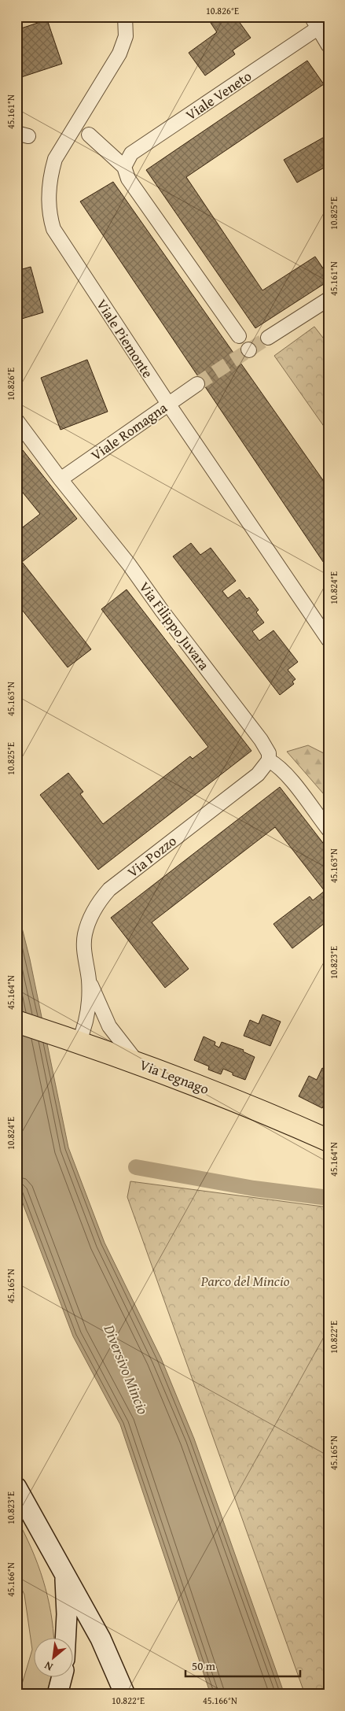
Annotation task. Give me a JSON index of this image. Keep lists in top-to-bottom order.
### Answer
{
  "streets": {
    "main road": ["Via Legnago"],
    "street": [
      "Viale Veneto",
      "Viale Piemonte",
      "Viale Romagna",
      "Via Filippo Juvara",
      "Via Pozzo"
    ]
  },
  "crossings": [
    ["Viale Piemonte", "Viale Romagna"],
    ["Viale Romagna", "Via Filippo Juvara"],
    ["Via Filippo Juvara", "Via Pozzo"],
    ["Via Pozzo", "Via Legnago"]
  ],
  "water": ["Diversivo Mincio"],
  "parks": ["Parco del Mincio"],
  "scale_bar": "50 m",
  "north": "bottom left",
  "coordinates": [
    "10.826°E",
    "45.161°N",
    "10.825°E",
    "10.824°E",
    "45.163°N",
    "10.823°E",
    "45.164°N",
    "45.165°N",
    "10.822°E",
    "45.166°N"
  ]
}
